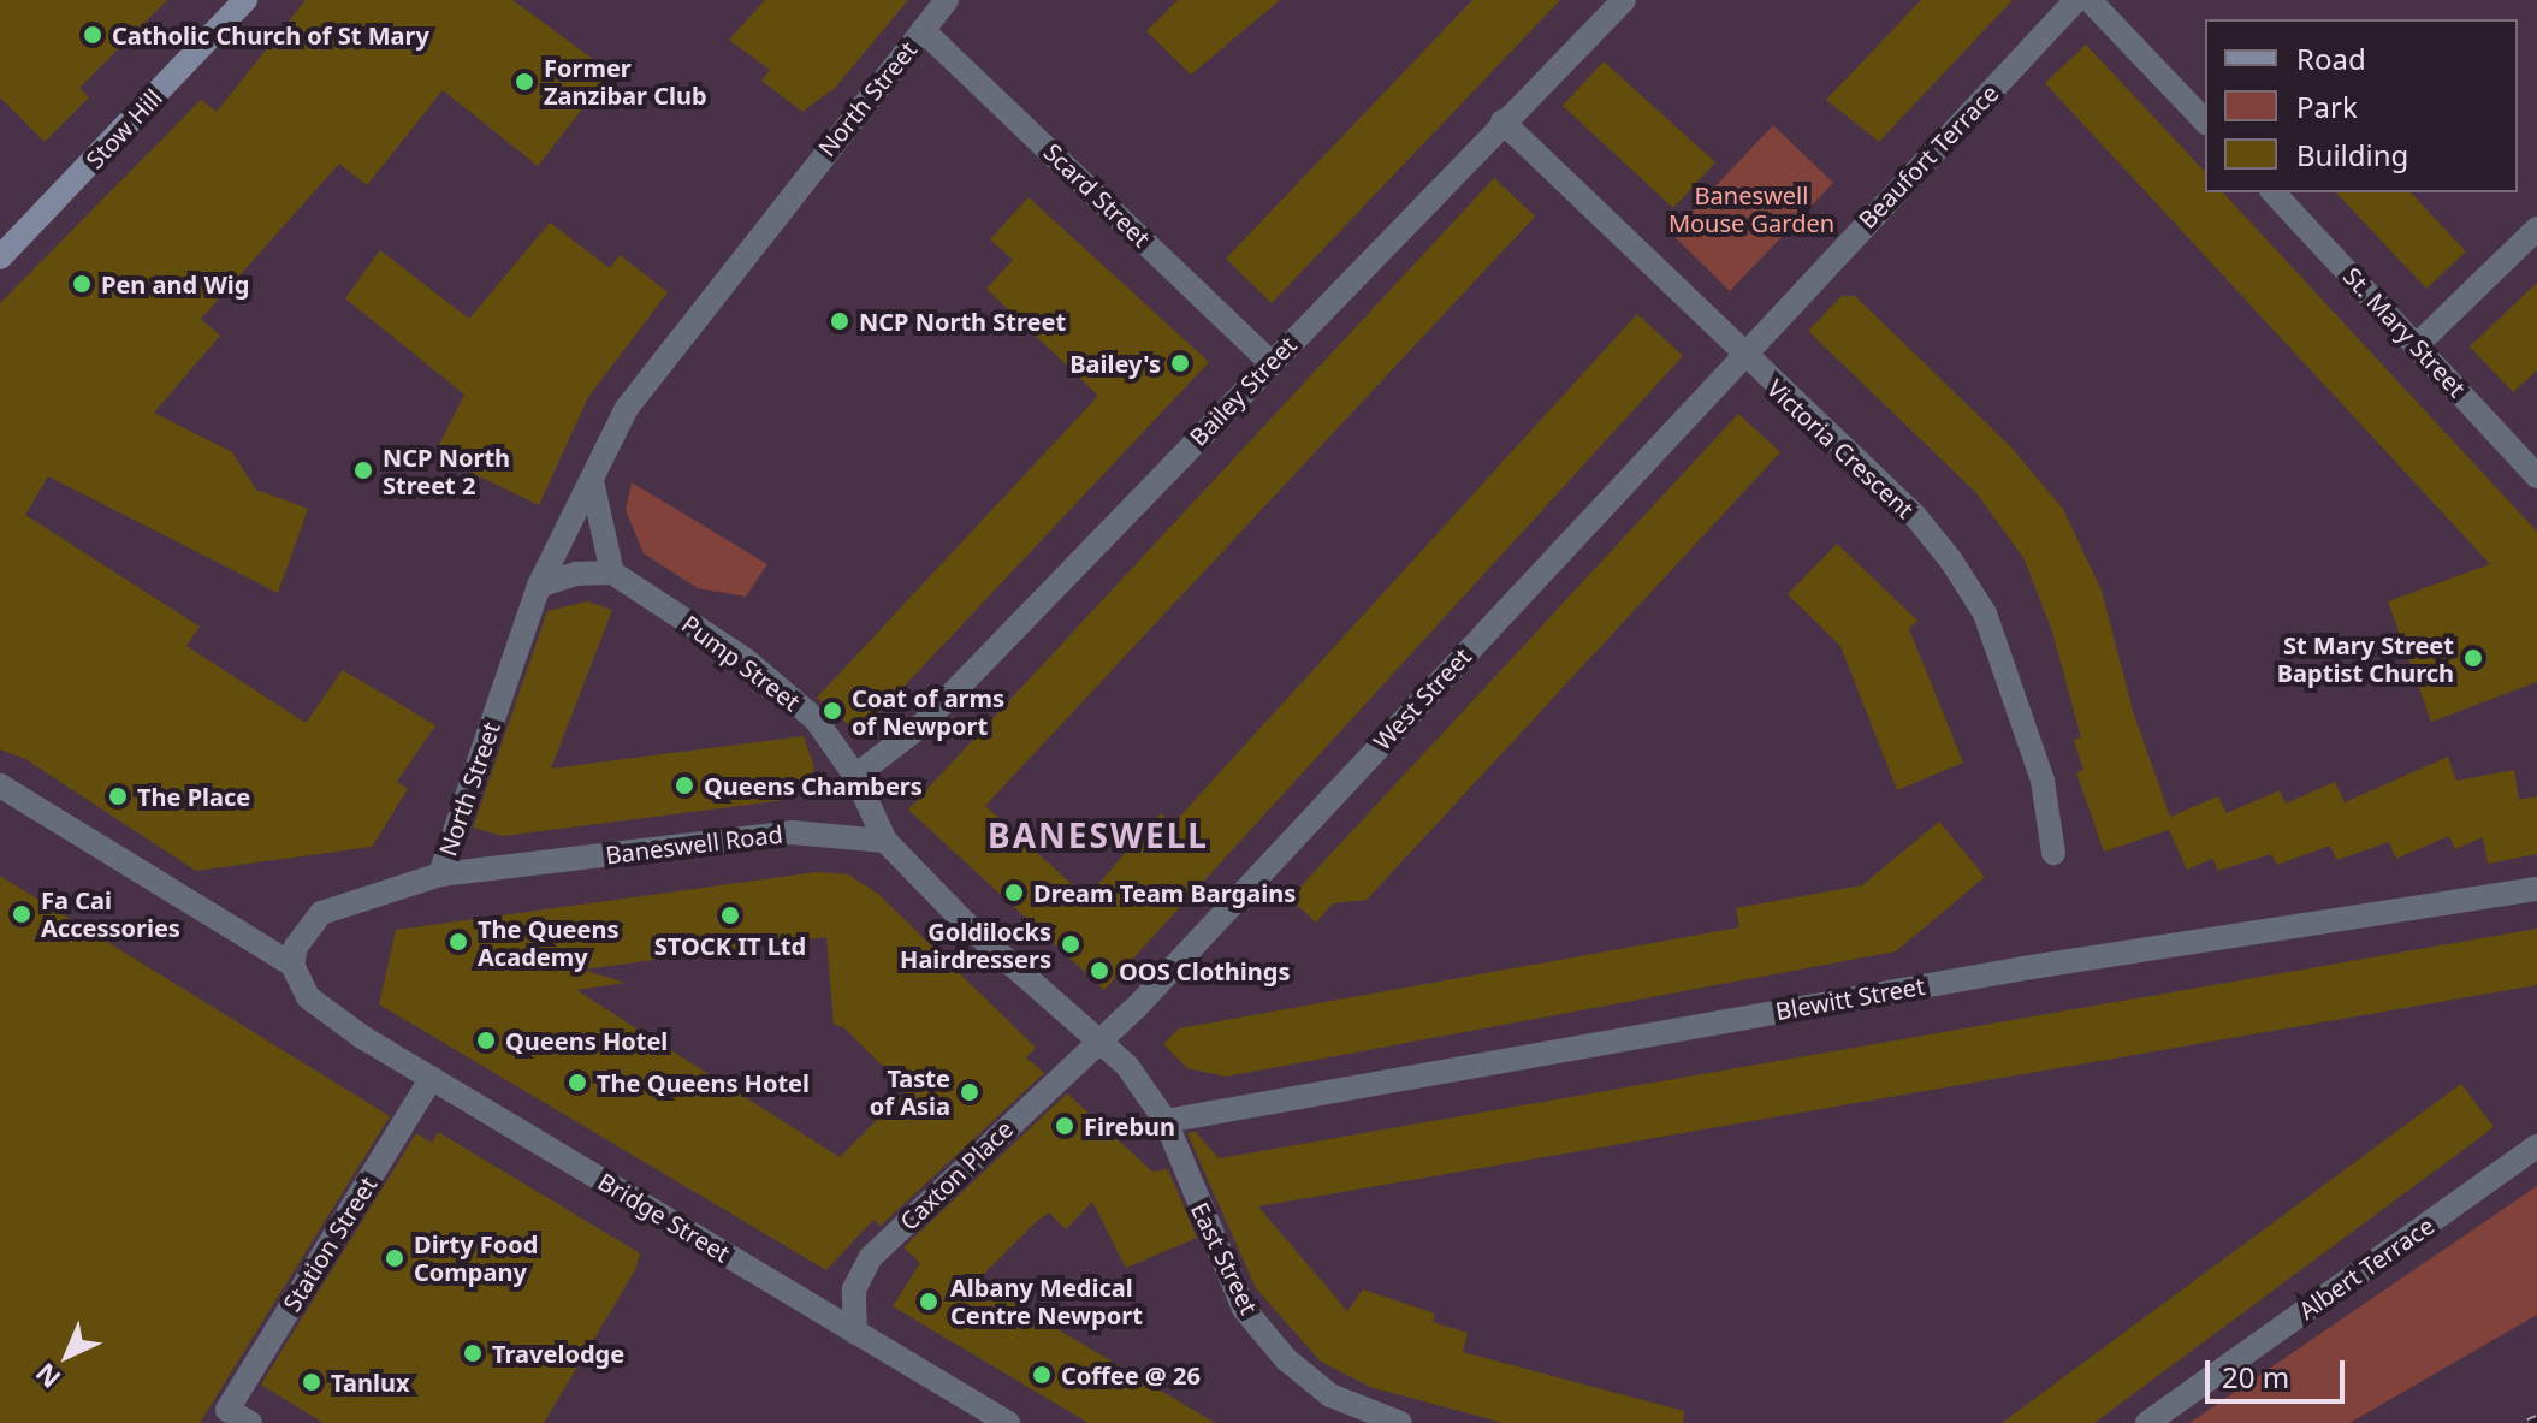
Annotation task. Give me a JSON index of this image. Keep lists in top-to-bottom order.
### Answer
{
  "streets": {
    "street": [
      "North Street",
      "Stow Hill",
      "Beaufort Terrace",
      "Scard Street",
      "St. Mary Street",
      "Bailey Street",
      "Victoria Crescent",
      "Pump Street",
      "West Street",
      "Baneswell Road",
      "Blewitt Street",
      "Caxton Place",
      "Bridge Street",
      "Station Street",
      "East Street",
      "Albert Terrace"
    ]
  },
  "crossings": [
    ["North Street", "Scard Street"],
    ["North Street", "Baneswell Road"],
    ["North Street", "Bridge Street"],
    ["Beaufort Terrace", "Victoria Crescent"],
    ["Beaufort Terrace", "West Street"],
    ["Scard Street", "Bailey Street"],
    ["Bailey Street", "Victoria Crescent"],
    ["Bailey Street", "Pump Street"],
    ["Victoria Crescent", "West Street"],
    ["Pump Street", "Baneswell Road"],
    ["West Street", "Caxton Place"],
    ["West Street", "East Street"],
    ["Blewitt Street", "East Street"],
    ["Caxton Place", "Bridge Street"],
    ["Caxton Place", "East Street"],
    ["Bridge Street", "Station Street"]
  ],
  "districts": ["BANESWELL"],
  "parks": ["Baneswell Mouse Garden"],
  "places": [
    "Catholic Church of St Mary",
    "Former Zanzibar Club",
    "Pen and Wig",
    "NCP North Street",
    "Bailey's",
    "NCP North Street 2",
    "St Mary Street Baptist Church",
    "Coat of arms of Newport",
    "Queens Chambers",
    "The Place",
    "Dream Team Bargains",
    "Fa Cai Accessories",
    "STOCK IT Ltd",
    "The Queens Academy",
    "Goldilocks Hairdressers",
    "OOS Clothings",
    "Queens Hotel",
    "The Queens Hotel",
    "Taste of Asia",
    "Firebun",
    "Dirty Food Company",
    "Albany Medical Centre Newport",
    "Travelodge",
    "Coffee @ 26",
    "Tanlux"
  ],
  "legend": ["Road", "Park", "Building"],
  "scale_bar": "20 m",
  "north": "bottom left"
}
